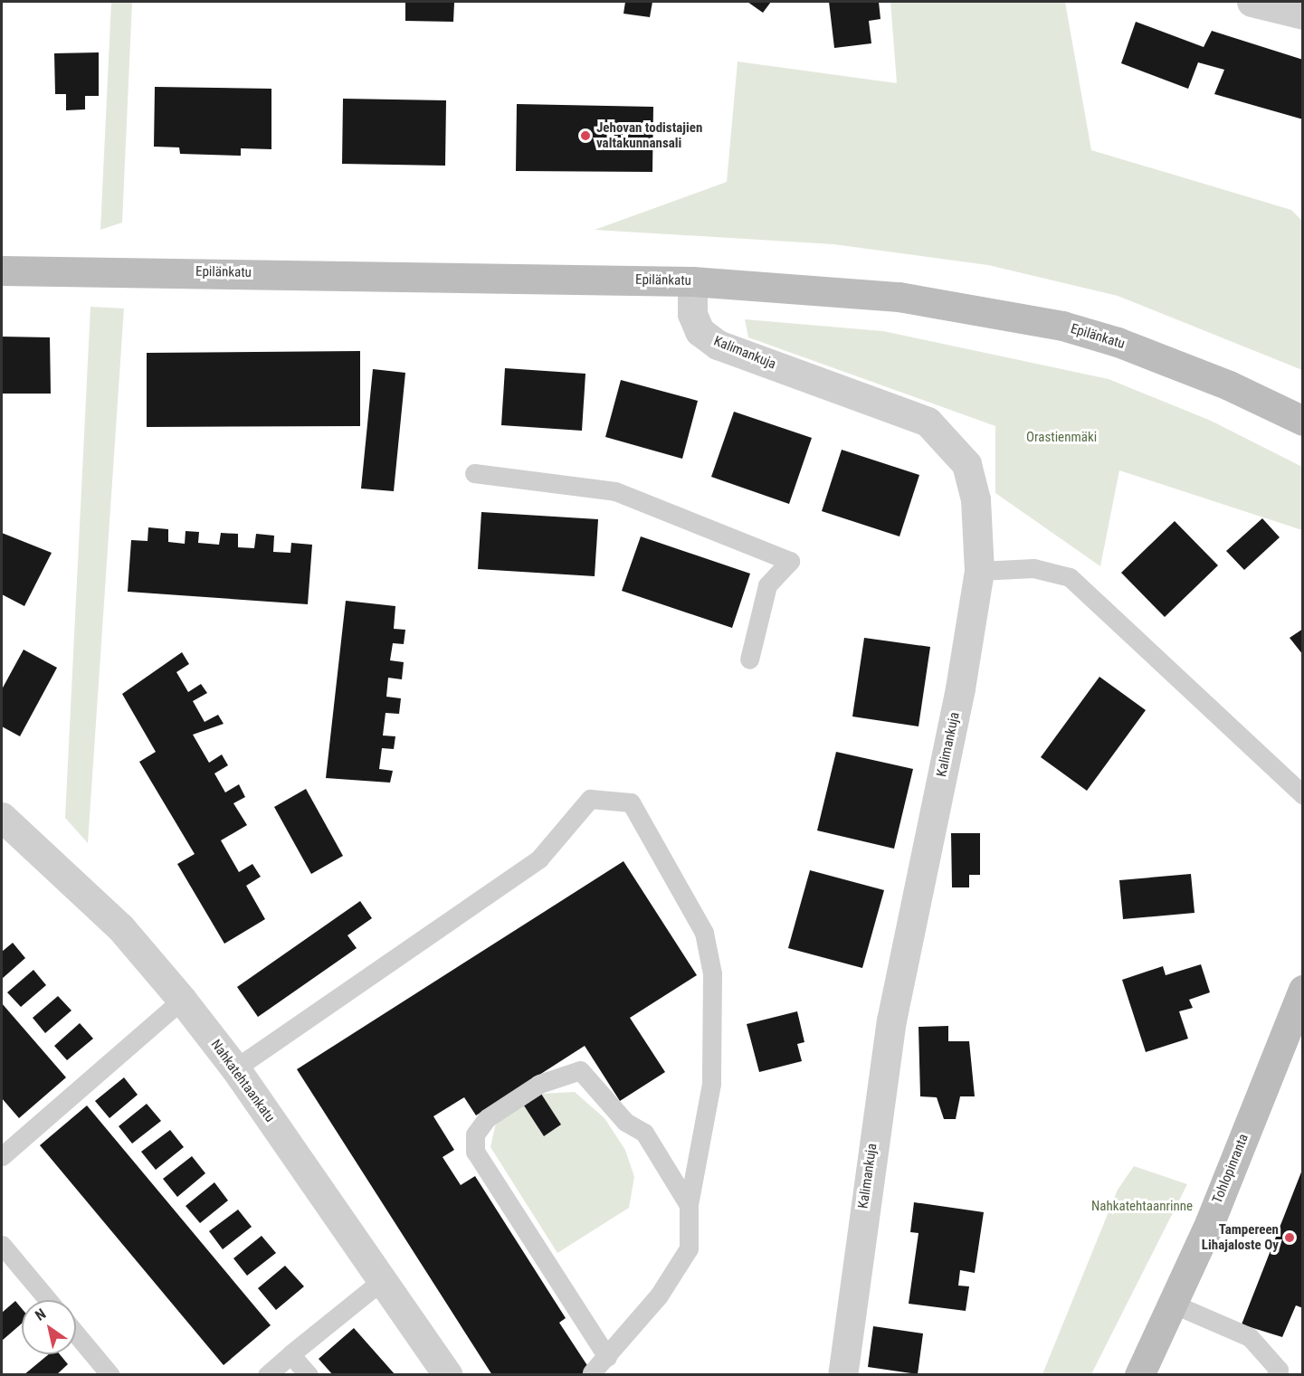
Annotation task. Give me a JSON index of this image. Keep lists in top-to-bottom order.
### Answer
{
  "streets": {
    "street": [
      "Epilänkatu",
      "Kalimankuja",
      "Nahkatehtaankatu",
      "Tohlopinranta"
    ]
  },
  "crossings": [
    ["Epilänkatu", "Kalimankuja"]
  ],
  "parks": ["Orastienmäki", "Nahkatehtaanrinne"],
  "places": ["Jehovan todistajien valtakunnansali", "Tampereen Lihajaloste Oy"],
  "north": "top left"
}
